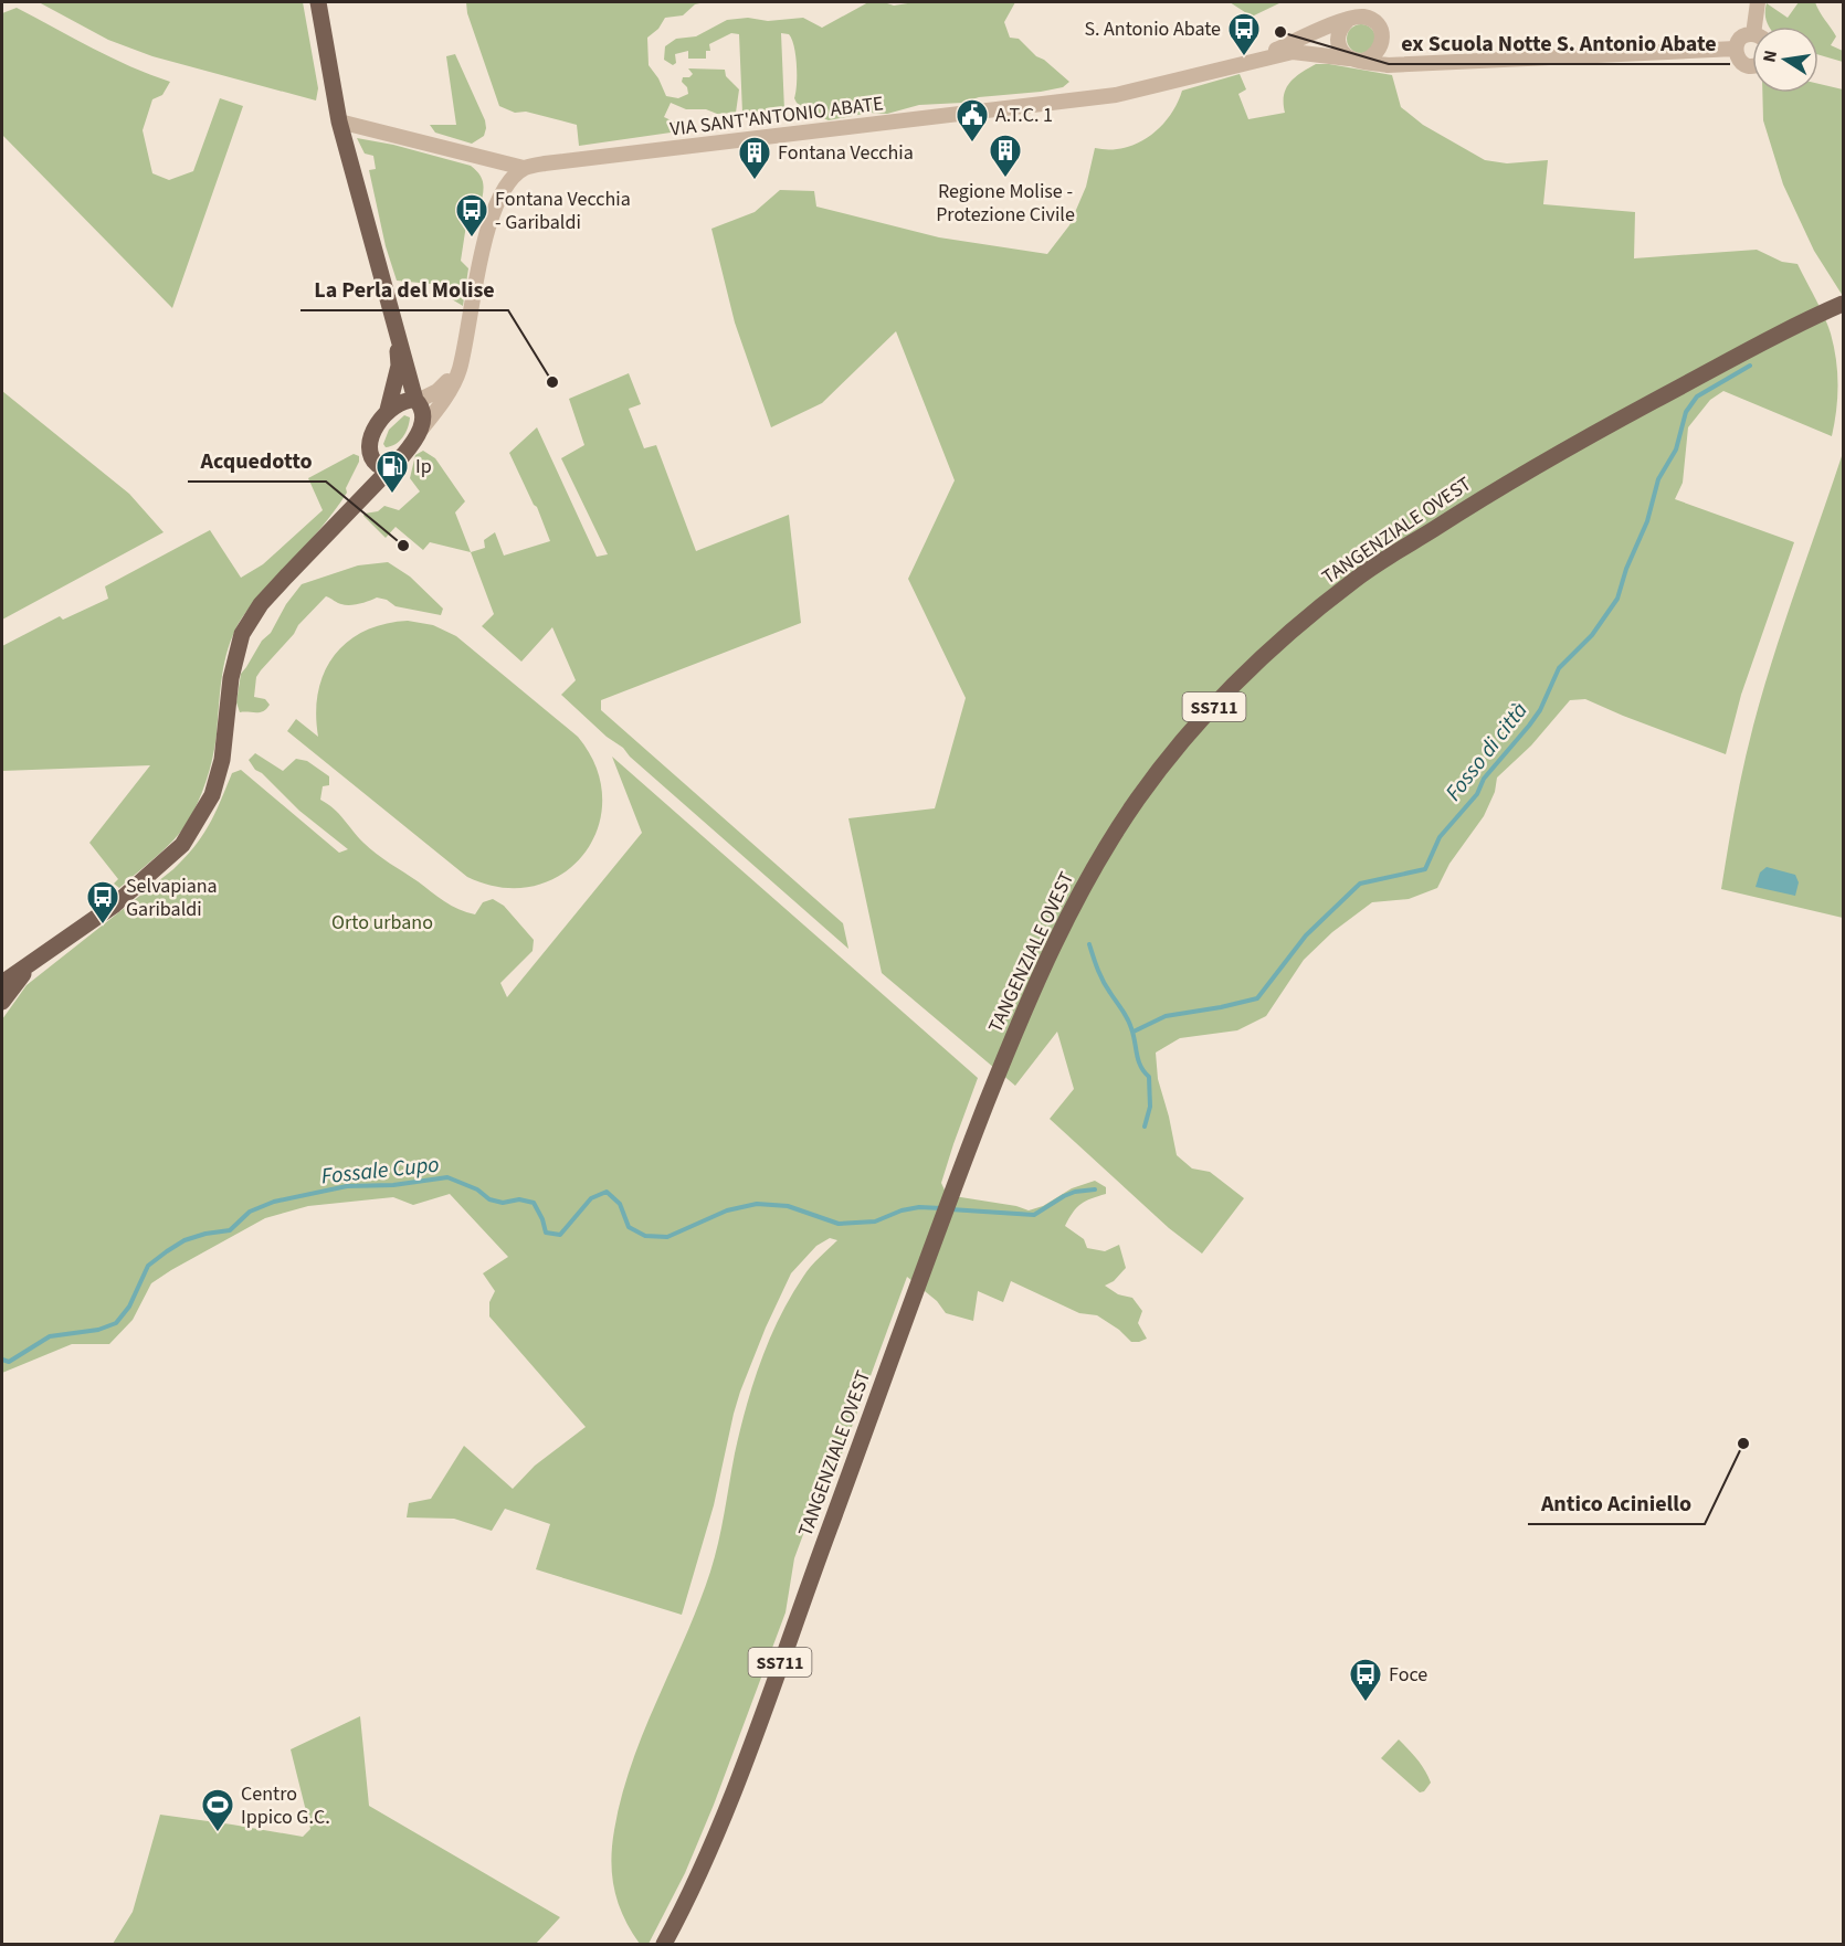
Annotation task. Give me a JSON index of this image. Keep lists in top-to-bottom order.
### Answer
{
  "streets": {
    "main road": ["TANGENZIALE OVEST", "SS711"],
    "street": ["VIA SANT'ANTONIO ABATE"]
  },
  "water": ["Fosso di città", "Fossale Cupo"],
  "parks": ["Orto urbano"],
  "places": {
    "other": [
      "ex Scuola Notte S. Antonio Abate",
      "La Perla del Molise",
      "Acquedotto",
      "Antico Aciniello"
    ],
    "bus stop": [
      "S. Antonio Abate",
      "Fontana Vecchia - Garibaldi",
      "Selvapiana Garibaldi",
      "Foce"
    ],
    "public building": ["A.T.C. 1"],
    "building": ["Regione Molise - Protezione Civile", "Fontana Vecchia"],
    "fuel station": ["Ip"],
    "sports": ["Centro Ippico G.C."]
  },
  "north": "left"
}
